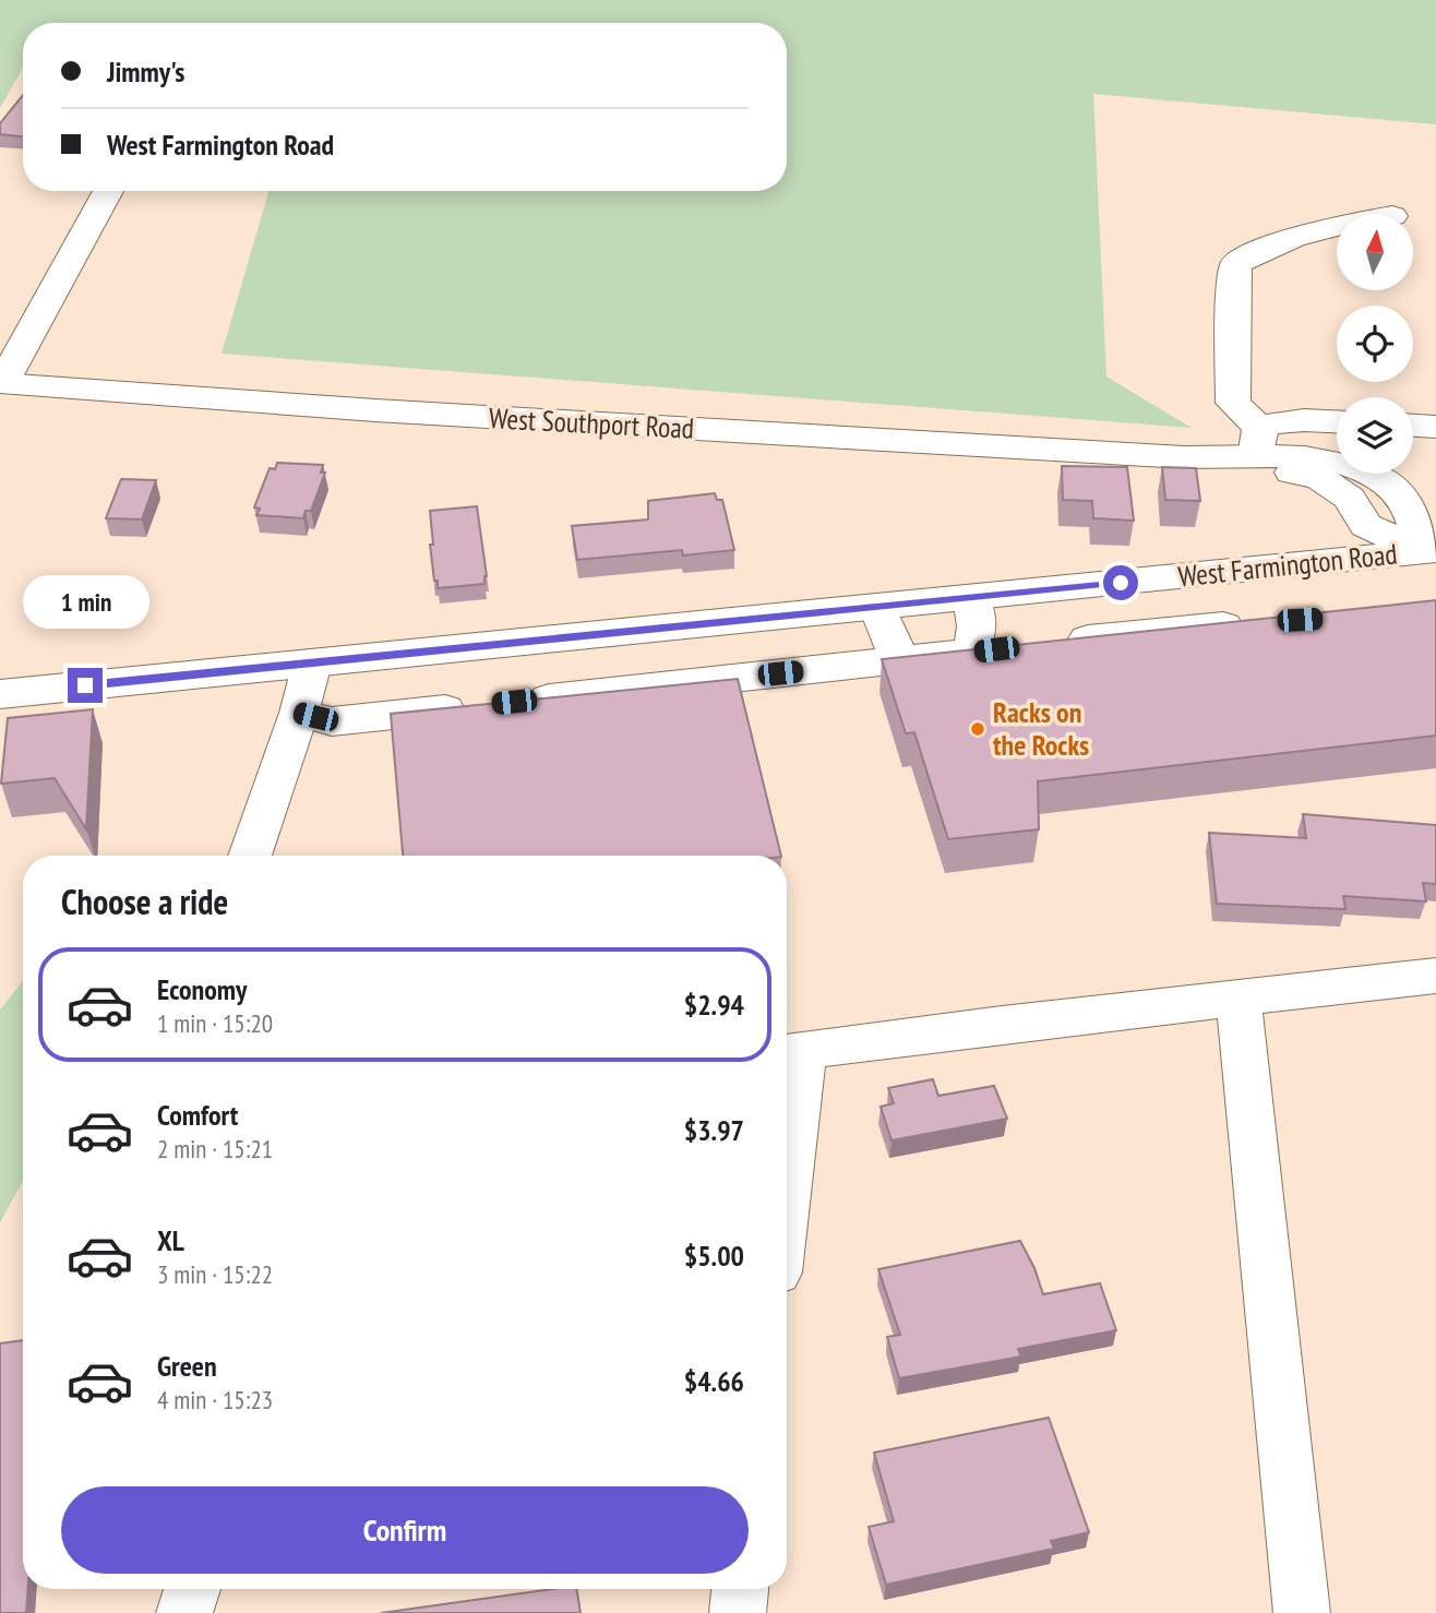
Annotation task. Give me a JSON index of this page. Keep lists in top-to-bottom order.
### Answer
{
  "streets": {
    "main road": ["West Southport Road", "West Farmington Road"]
  },
  "crossings": [
    ["West Southport Road", "West Farmington Road"]
  ],
  "places": ["Racks on the Rocks"],
  "north": "top",
  "page": {
    "banner": ["Jimmy's", "West Farmington Road"],
    "bubble": "1 min",
    "heading": "Choose a ride",
    "list": [
      {
        "name": "Economy",
        "note": "1 min · 15:20",
        "value": "$2.94"
      },
      {
        "name": "Comfort",
        "note": "2 min · 15:21",
        "value": "$3.97"
      },
      {
        "name": "XL",
        "note": "3 min · 15:22",
        "value": "$5.00"
      },
      {
        "name": "Green",
        "note": "4 min · 15:23",
        "value": "$4.66"
      }
    ],
    "buttons": "Confirm"
  }
}
